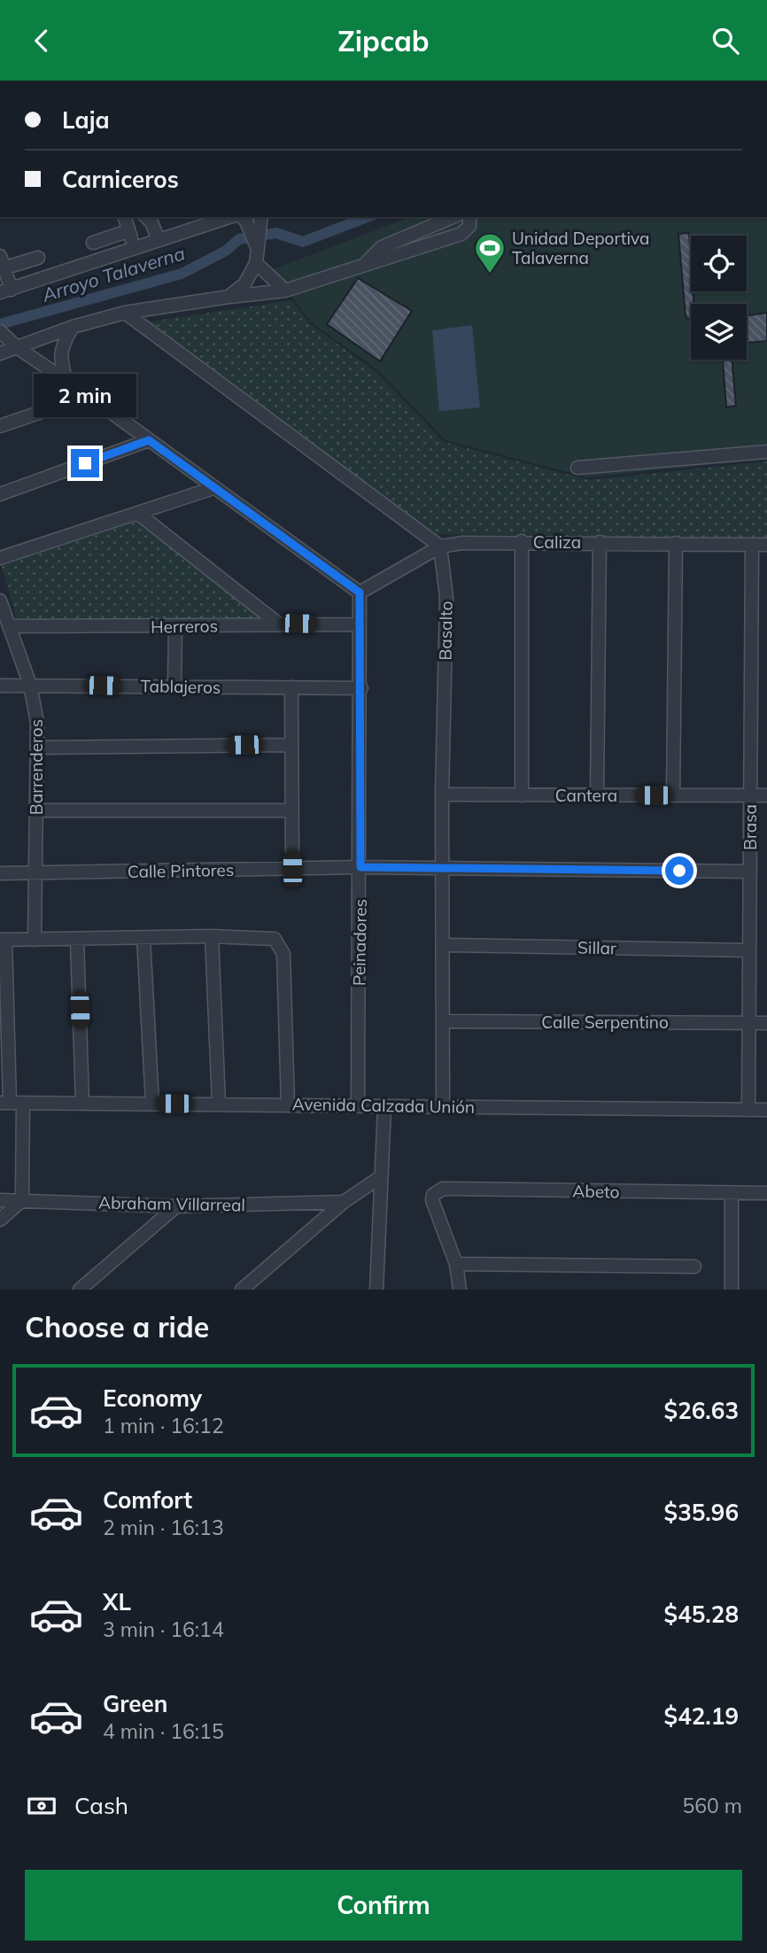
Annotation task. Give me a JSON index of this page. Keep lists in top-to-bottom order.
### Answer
{
  "streets": {
    "street": [
      "Caliza",
      "Herreros",
      "Basalto",
      "Tablajeros",
      "Barrenderos",
      "Cantera",
      "Brasa",
      "Calle Pintores",
      "Peinadores",
      "Sillar",
      "Calle Serpentino",
      "Avenida Calzada Unión",
      "Abeto",
      "Abraham Villarreal"
    ]
  },
  "crossings": [
    ["Caliza", "Basalto"],
    ["Caliza", "Brasa"],
    ["Caliza", "Peinadores"],
    ["Herreros", "Barrenderos"],
    ["Herreros", "Peinadores"],
    ["Basalto", "Cantera"],
    ["Basalto", "Calle Pintores"],
    ["Basalto", "Sillar"],
    ["Basalto", "Calle Serpentino"],
    ["Basalto", "Avenida Calzada Unión"],
    ["Tablajeros", "Barrenderos"],
    ["Tablajeros", "Peinadores"],
    ["Barrenderos", "Calle Pintores"],
    ["Cantera", "Brasa"],
    ["Brasa", "Calle Pintores"],
    ["Brasa", "Sillar"],
    ["Brasa", "Calle Serpentino"],
    ["Brasa", "Avenida Calzada Unión"],
    ["Calle Pintores", "Peinadores"],
    ["Peinadores", "Avenida Calzada Unión"]
  ],
  "water": ["Arroyo Talaverna"],
  "places": {
    "sports": ["Unidad Deportiva Talaverna"]
  },
  "page": {
    "header": "Zipcab",
    "banner": ["Laja", "Carniceros"],
    "bubble": "2 min",
    "heading": "Choose a ride",
    "list": [
      {
        "name": "Economy",
        "note": "1 min · 16:12",
        "value": "$26.63"
      },
      {
        "name": "Comfort",
        "note": "2 min · 16:13",
        "value": "$35.96"
      },
      {
        "name": "XL",
        "note": "3 min · 16:14",
        "value": "$45.28"
      },
      {
        "name": "Green",
        "note": "4 min · 16:15",
        "value": "$42.19"
      }
    ],
    "pay": ["Cash", "560 m"],
    "buttons": "Confirm"
  }
}
